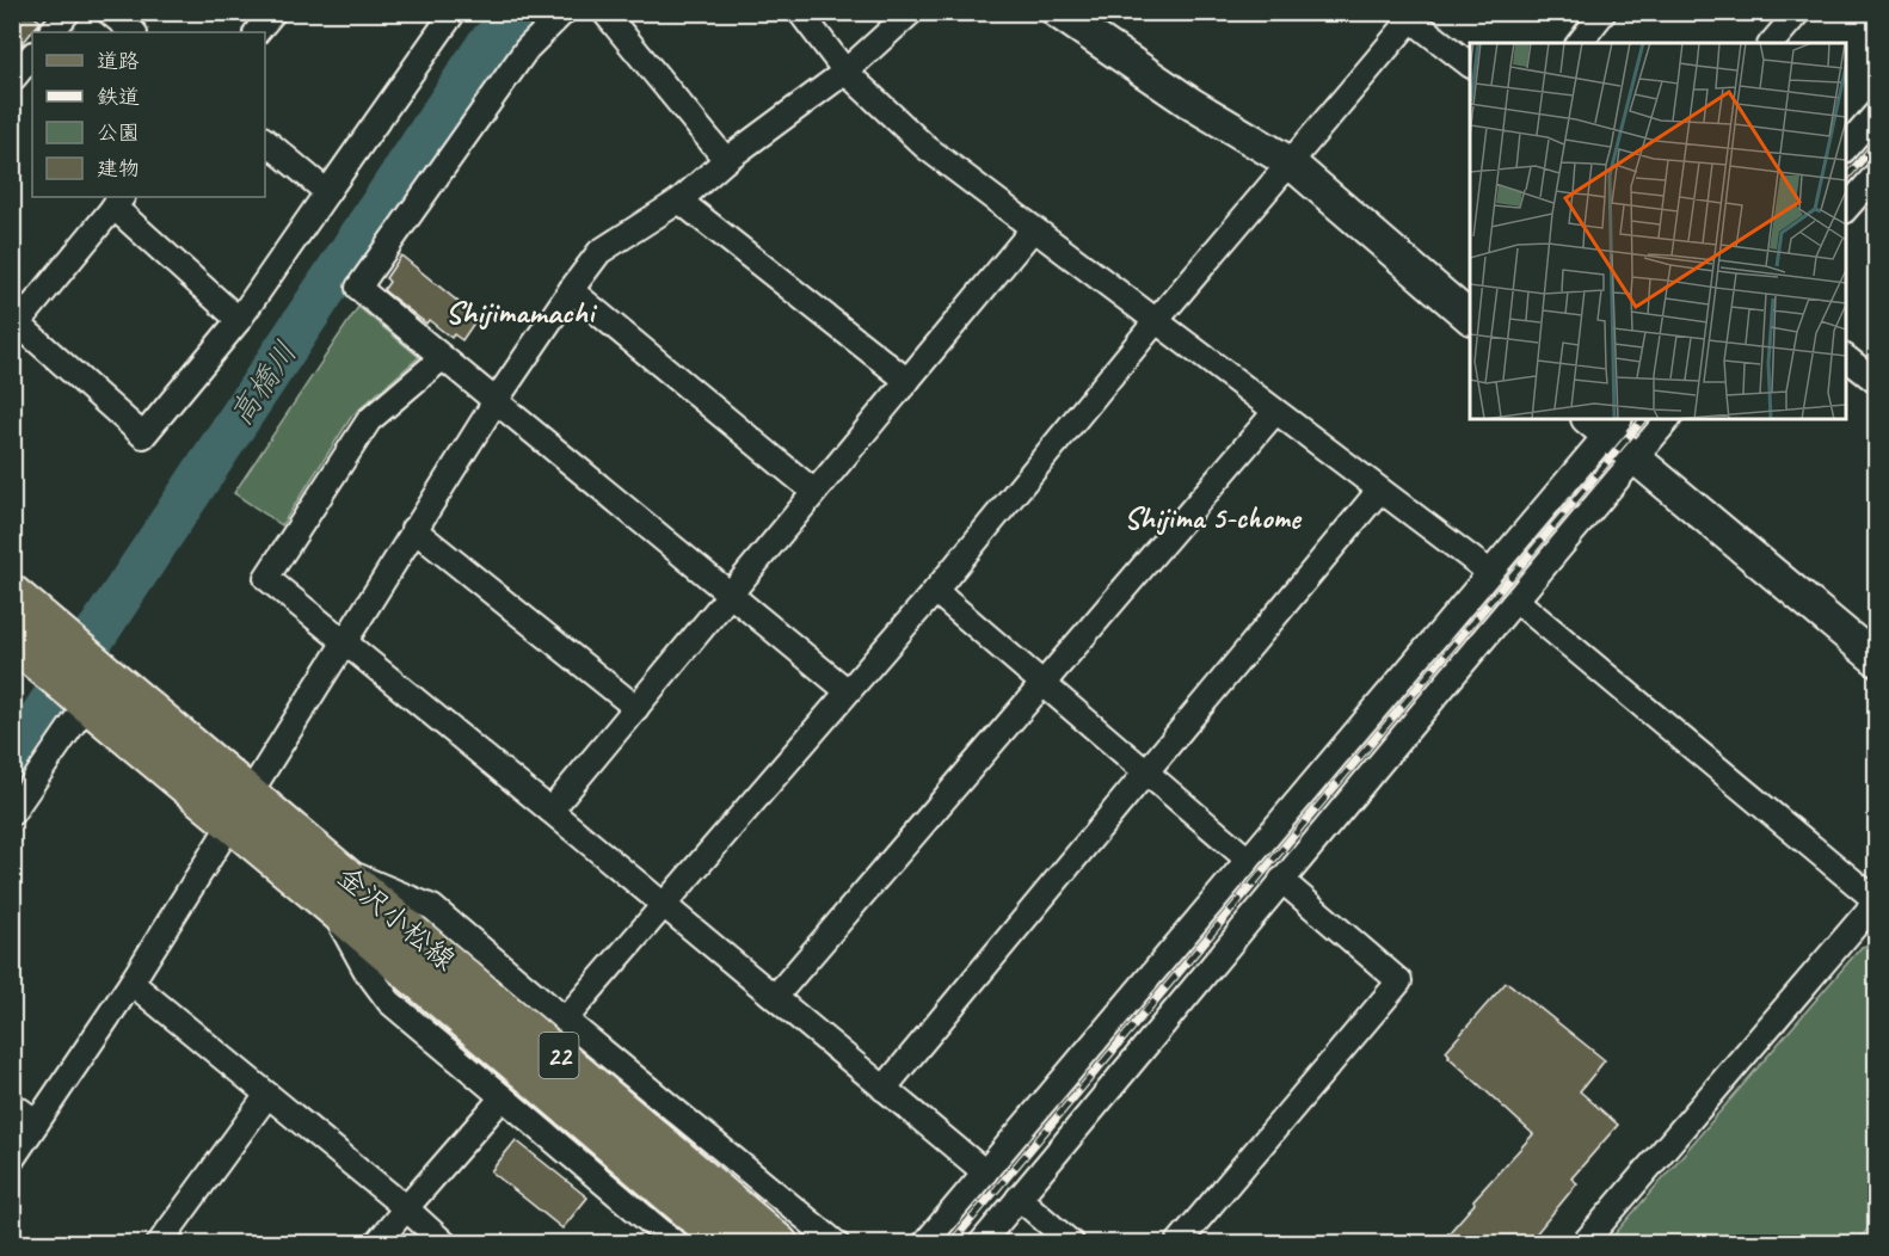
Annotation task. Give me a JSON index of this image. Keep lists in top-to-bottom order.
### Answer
{
  "streets": {
    "main road": ["金沢小松線", "22"]
  },
  "crossings": [
    ["金沢小松線", "22"]
  ],
  "districts": ["Shijimamachi", "Shijima 5-chome"],
  "water": ["高橋川"],
  "legend": [
    "道路",
    "鉄道",
    "公園",
    "建物"
  ]
}
